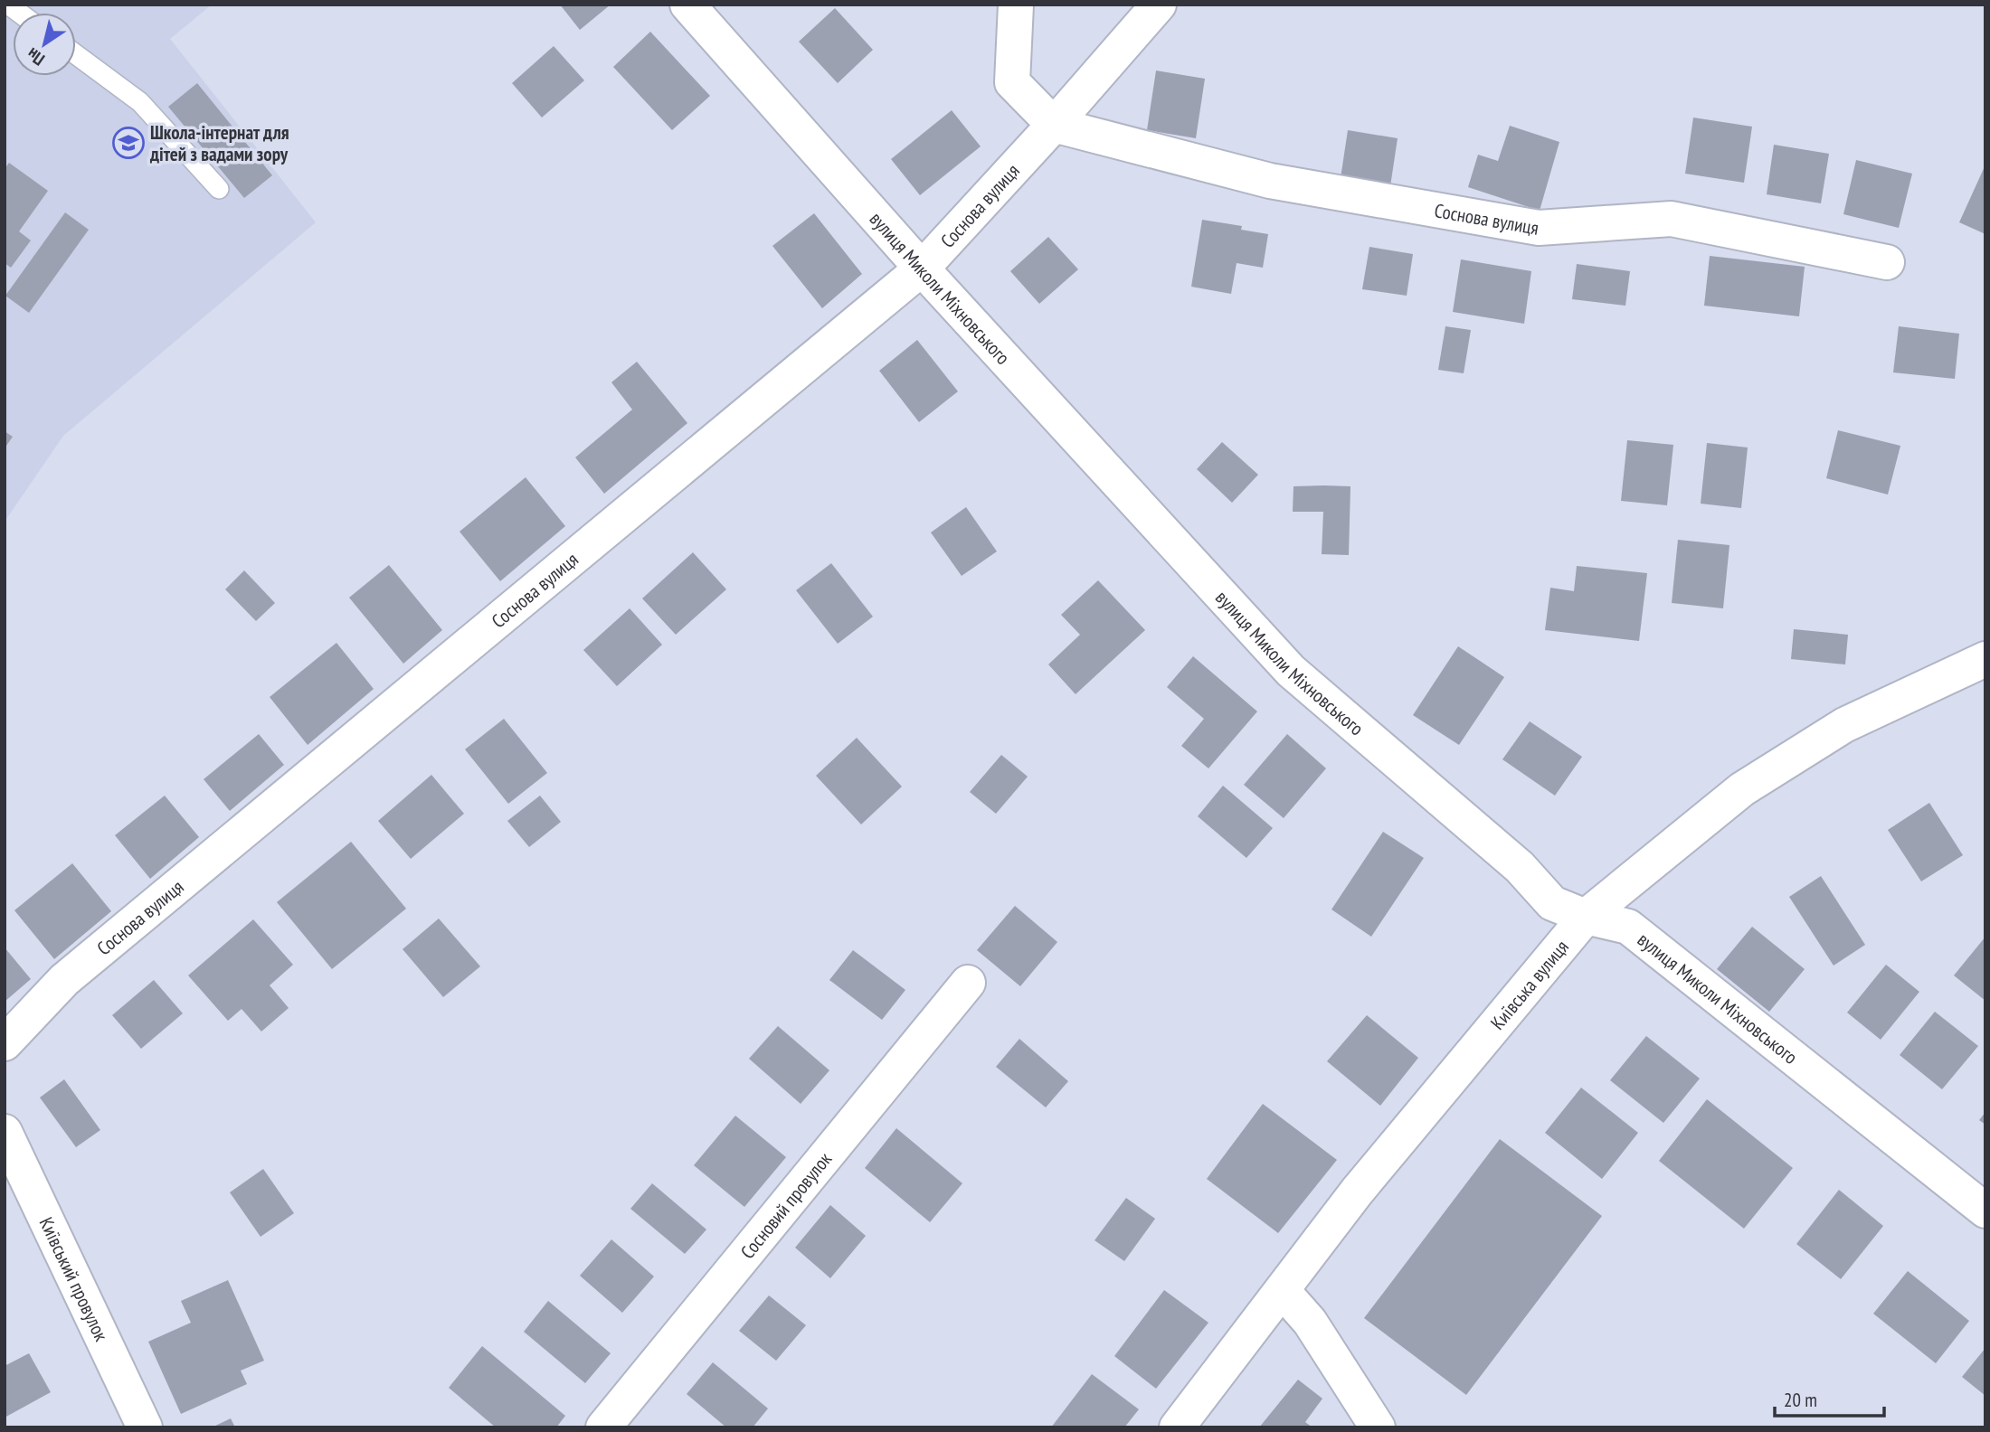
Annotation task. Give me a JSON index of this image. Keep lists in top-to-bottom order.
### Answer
{
  "streets": {
    "street": [
      "Соснова вулиця",
      "вулиця Миколи Міхновського",
      "Київська вулиця",
      "Сосновий провулок",
      "Київський провулок"
    ]
  },
  "crossings": [
    ["Соснова вулиця", "вулиця Миколи Міхновського"],
    ["вулиця Миколи Міхновського", "Київська вулиця"]
  ],
  "places": {
    "school or university": ["Школа-інтернат для дітей з вадами зору"]
  },
  "scale_bar": "20 m",
  "north": "bottom left"
}
